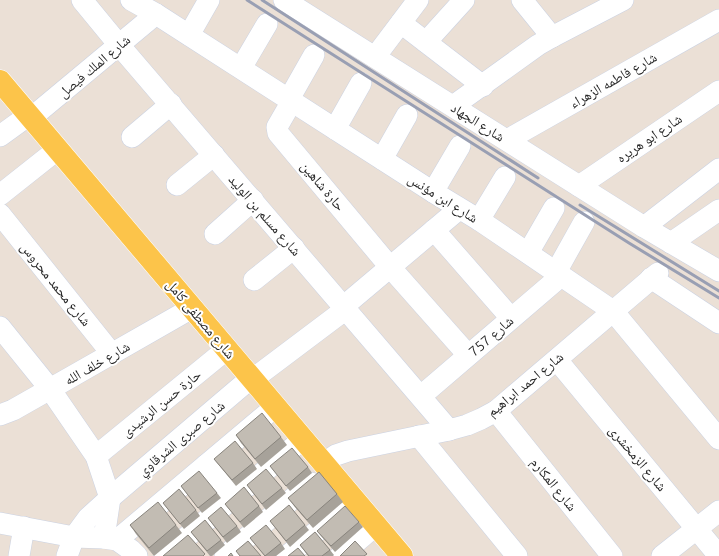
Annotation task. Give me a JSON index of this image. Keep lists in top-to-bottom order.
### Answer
{
  "streets": {
    "main road": ["شارع مصطفى كامل"],
    "street": [
      "شارع الملك فيصل",
      "شارع فاطمه الزهراء",
      "شارع الجهاد",
      "شارع ابو هريره",
      "حارة شاهين",
      "شارع ابن مؤنس",
      "شارع مسلم بن الوليد",
      "شارع محمد محروس",
      "شارع 757",
      "شارع خلف الله",
      "شارع احمد ابراهيم",
      "حارة حسن الرشيدى",
      "شارع صبرى الشرقاوي",
      "شارع الزمخشرى",
      "شارع المكارم"
    ]
  },
  "crossings": [
    ["شارع الملك فيصل", "شارع ابن مؤنس"],
    ["شارع الملك فيصل", "شارع مسلم بن الوليد"],
    ["شارع الملك فيصل", "شارع مصطفى كامل"],
    ["شارع فاطمه الزهراء", "شارع الجهاد"],
    ["شارع الجهاد", "شارع ابو هريره"],
    ["حارة شاهين", "شارع ابن مؤنس"],
    ["حارة شاهين", "شارع 757"],
    ["حارة شاهين", "شارع صبرى الشرقاوي"],
    ["شارع ابن مؤنس", "شارع 757"],
    ["شارع ابن مؤنس", "شارع احمد ابراهيم"],
    ["شارع ابن مؤنس", "شارع صبرى الشرقاوي"],
    ["شارع مسلم بن الوليد", "شارع 757"],
    ["شارع مسلم بن الوليد", "شارع احمد ابراهيم"],
    ["شارع مسلم بن الوليد", "شارع صبرى الشرقاوي"],
    ["شارع محمد محروس", "شارع خلف الله"],
    ["شارع مصطفى كامل", "شارع خلف الله"],
    ["شارع مصطفى كامل", "شارع احمد ابراهيم"],
    ["شارع مصطفى كامل", "حارة حسن الرشيدى"],
    ["شارع مصطفى كامل", "شارع صبرى الشرقاوي"],
    ["شارع احمد ابراهيم", "شارع الزمخشرى"],
    ["شارع احمد ابراهيم", "شارع المكارم"]
  ]
}
